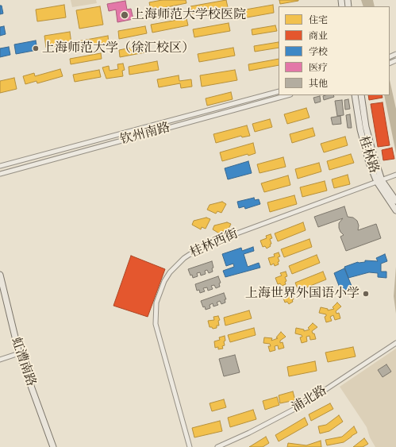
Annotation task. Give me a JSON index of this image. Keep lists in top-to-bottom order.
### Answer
{
  "streets": {
    "main road": ["桂林路", "虹漕南路"],
    "street": ["钦州南路", "桂林西街", "浦北路"]
  },
  "crossings": [
    ["桂林路", "桂林西街"]
  ],
  "places": ["上海师范大学校医院", "上海师范大学（徐汇校区）", "上海世界外国语小学"],
  "legend": [
    "住宅",
    "商业",
    "学校",
    "医疗",
    "其他"
  ]
}
